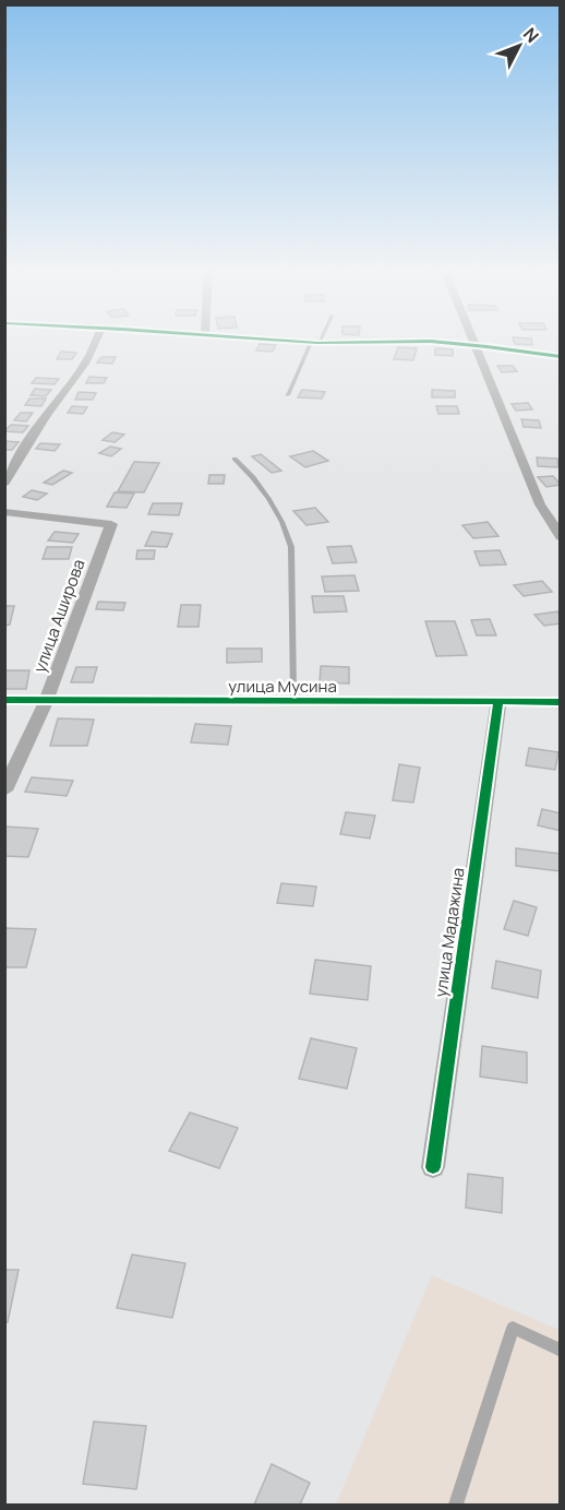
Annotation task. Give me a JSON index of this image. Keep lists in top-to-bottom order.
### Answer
{
  "streets": {
    "street": ["улица Аширова", "улица Мусина", "улица Мадажина"]
  },
  "crossings": [
    ["улица Аширова", "улица Мусина"],
    ["улица Мусина", "улица Мадажина"]
  ],
  "north": "top right"
}
